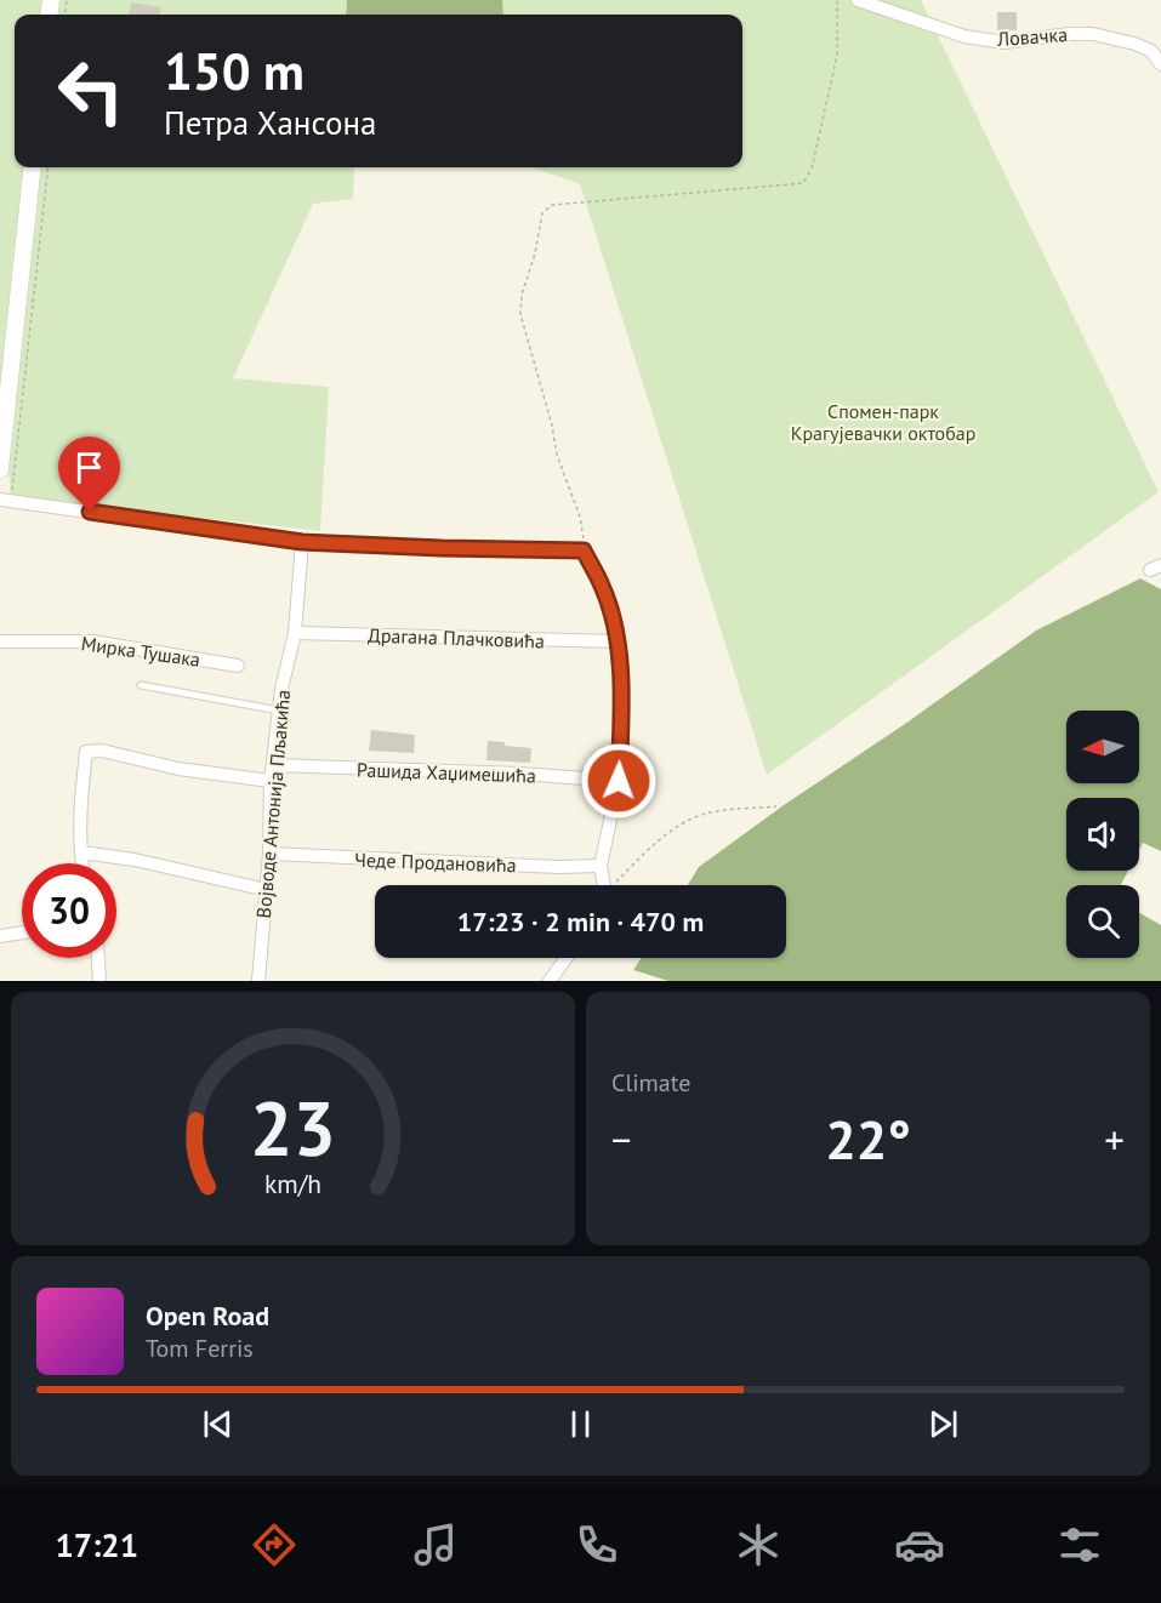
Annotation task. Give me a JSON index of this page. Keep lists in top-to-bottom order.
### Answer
{
  "streets": {
    "street": [
      "Ловачка",
      "Драгана Плачковића",
      "Мирка Тушака",
      "Рашида Хаџимешића",
      "Војводе Антонија Пљакића",
      "Чеде Продановића"
    ]
  },
  "crossings": [
    ["Драгана Плачковића", "Војводе Антонија Пљакића"],
    ["Рашида Хаџимешића", "Војводе Антонија Пљакића"],
    ["Војводе Антонија Пљакића", "Чеде Продановића"]
  ],
  "parks": ["Спомен-парк Крагујевачки октобар"],
  "north": "left",
  "page": {
    "turn": ["150 m", "Петра Хансона"],
    "limit": "30",
    "trip": "17:23 · 2 min · 470 m",
    "tile": "Climate",
    "heat": ["−", "22°", "+"],
    "song": ["Open Road", "Tom Ferris"],
    "tabs": "17:21",
    "gauge": ["23", "km/h"]
  }
}
